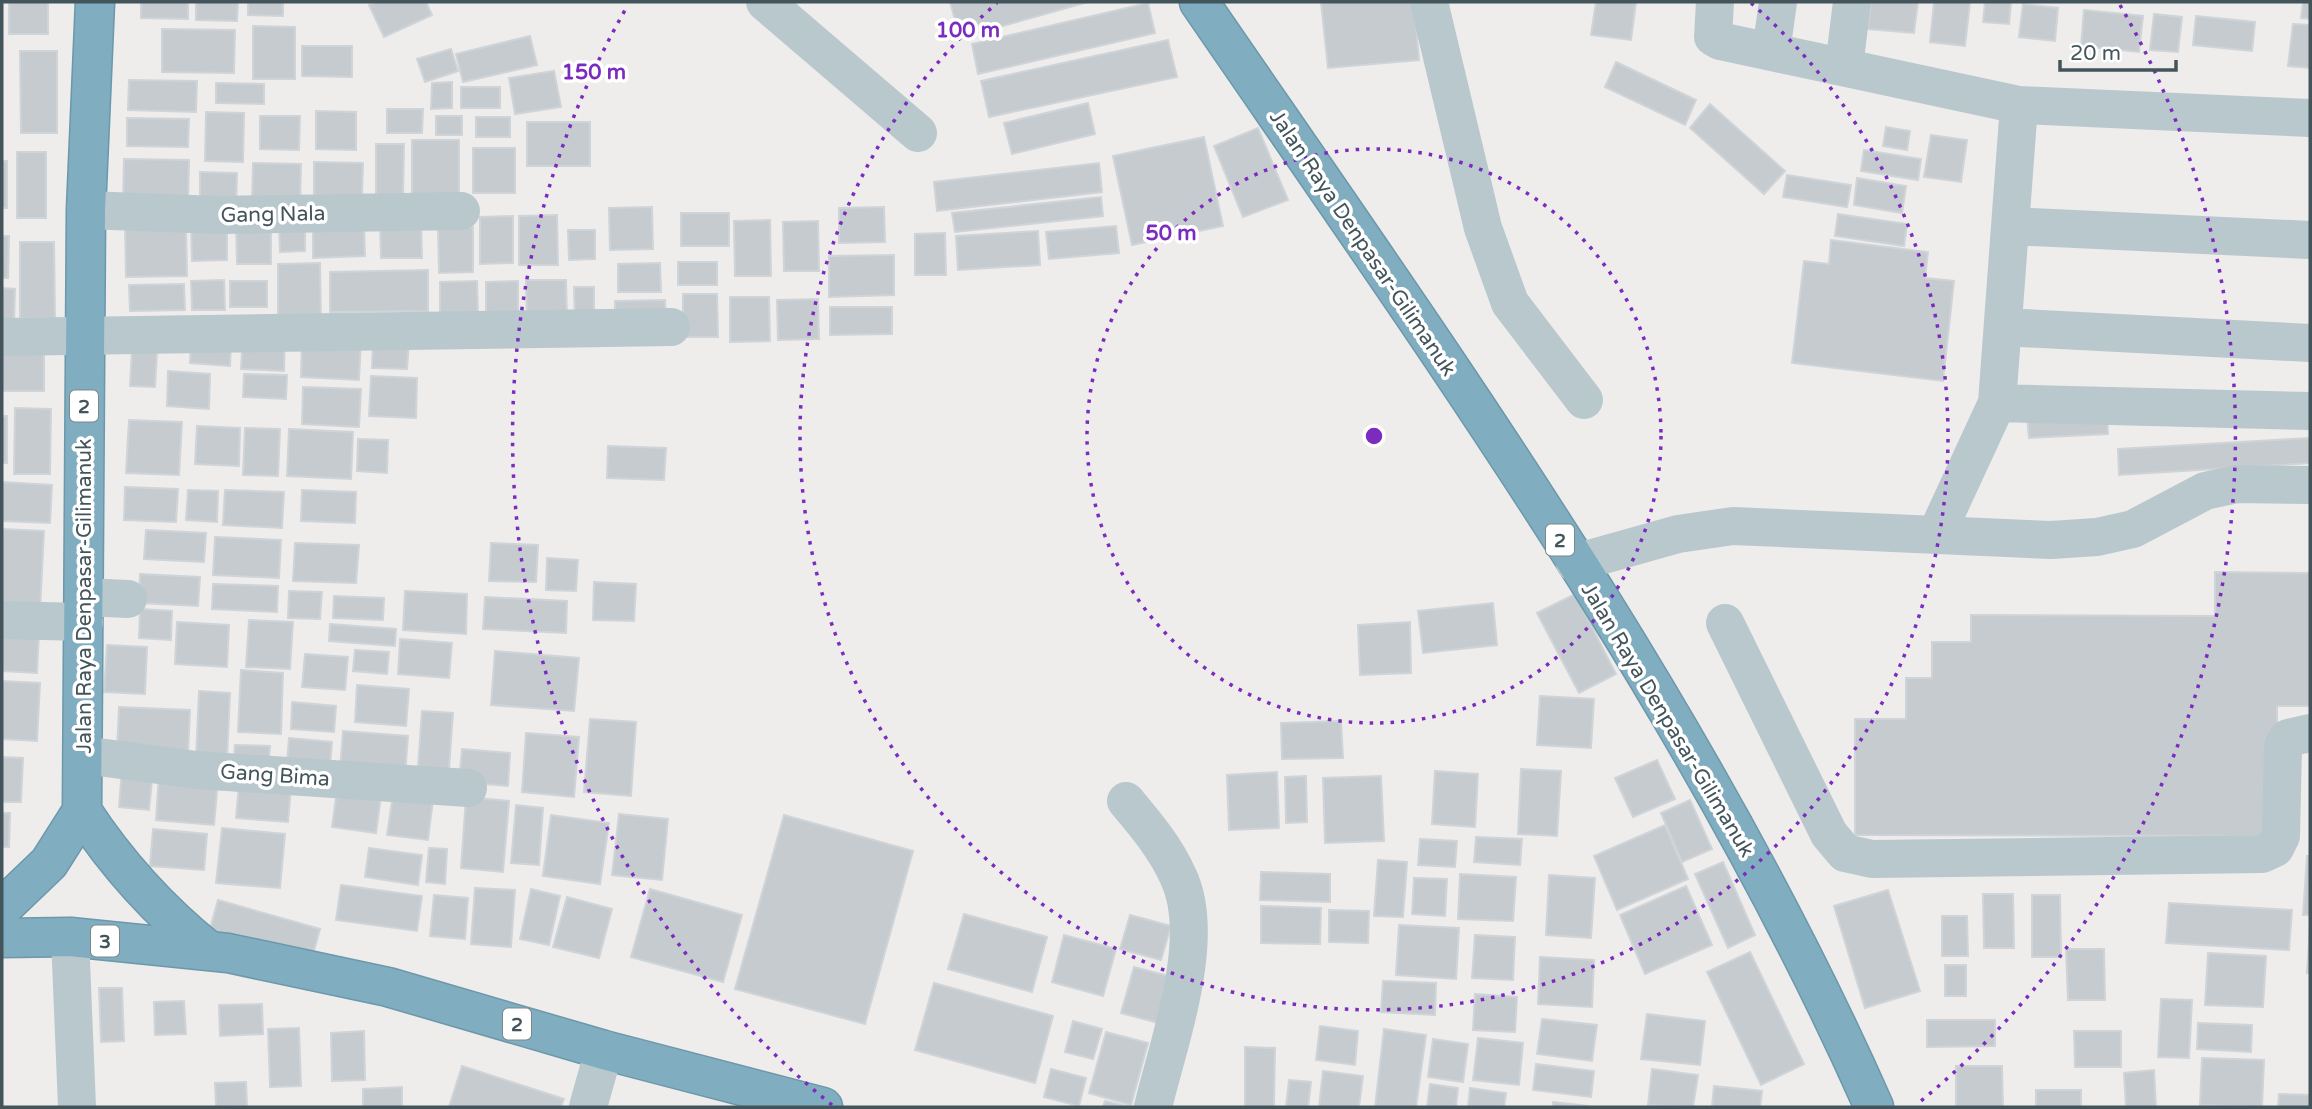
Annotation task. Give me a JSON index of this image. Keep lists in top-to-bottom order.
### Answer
{
  "streets": {
    "highway": ["Jalan Raya Denpasar-Gilimanuk", "2", "3"],
    "street": ["Gang Nala", "Gang Bima"]
  },
  "crossings": [
    ["Gang Nala", "Jalan Raya Denpasar-Gilimanuk"],
    ["Jalan Raya Denpasar-Gilimanuk", "2"],
    ["Jalan Raya Denpasar-Gilimanuk", "Gang Bima"],
    ["2", "3"]
  ],
  "scale_bar": "20 m",
  "rings": ["100 m", "150 m", "50 m"]
}
